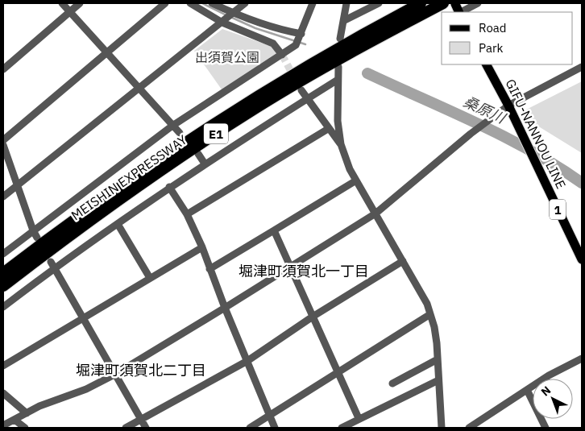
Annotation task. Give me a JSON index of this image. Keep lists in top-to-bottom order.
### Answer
{
  "streets": {
    "highway": ["E1", "MEISHIN EXPRESSWAY"],
    "main road": ["GIFU-NANNOU LINE", "1"]
  },
  "districts": ["堀津町須賀北一丁目", "堀津町須賀北二丁目"],
  "water": ["桑原川"],
  "parks": ["出須賀公園"],
  "legend": ["Road", "Park"],
  "north": "top left"
}
